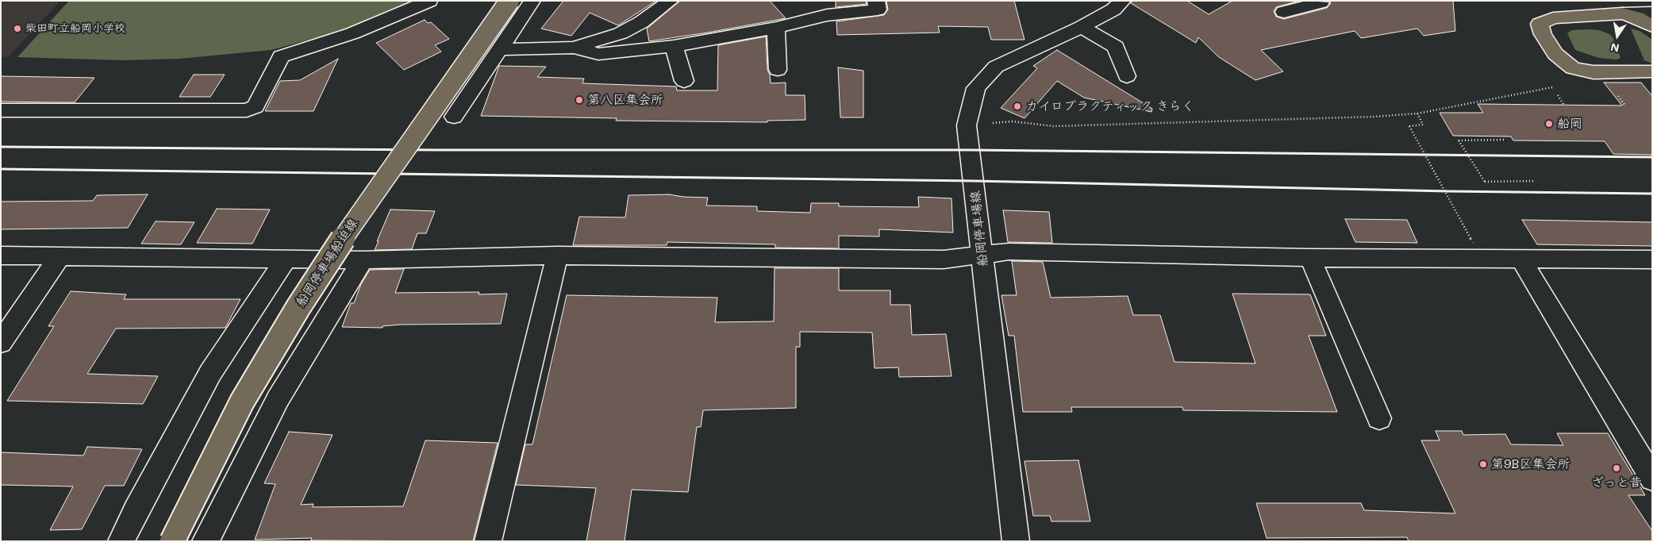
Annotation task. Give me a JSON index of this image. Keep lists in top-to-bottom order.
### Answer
{
  "streets": {
    "main road": ["船岡停車場船迫線"],
    "street": ["船岡停車場線"]
  },
  "places": [
    "柴田町立船岡小学校",
    "第八区集会所",
    "カイロプラクティック きらく",
    "船岡",
    "第9B区集会所",
    "ざっと昔"
  ],
  "north": "bottom"
}
